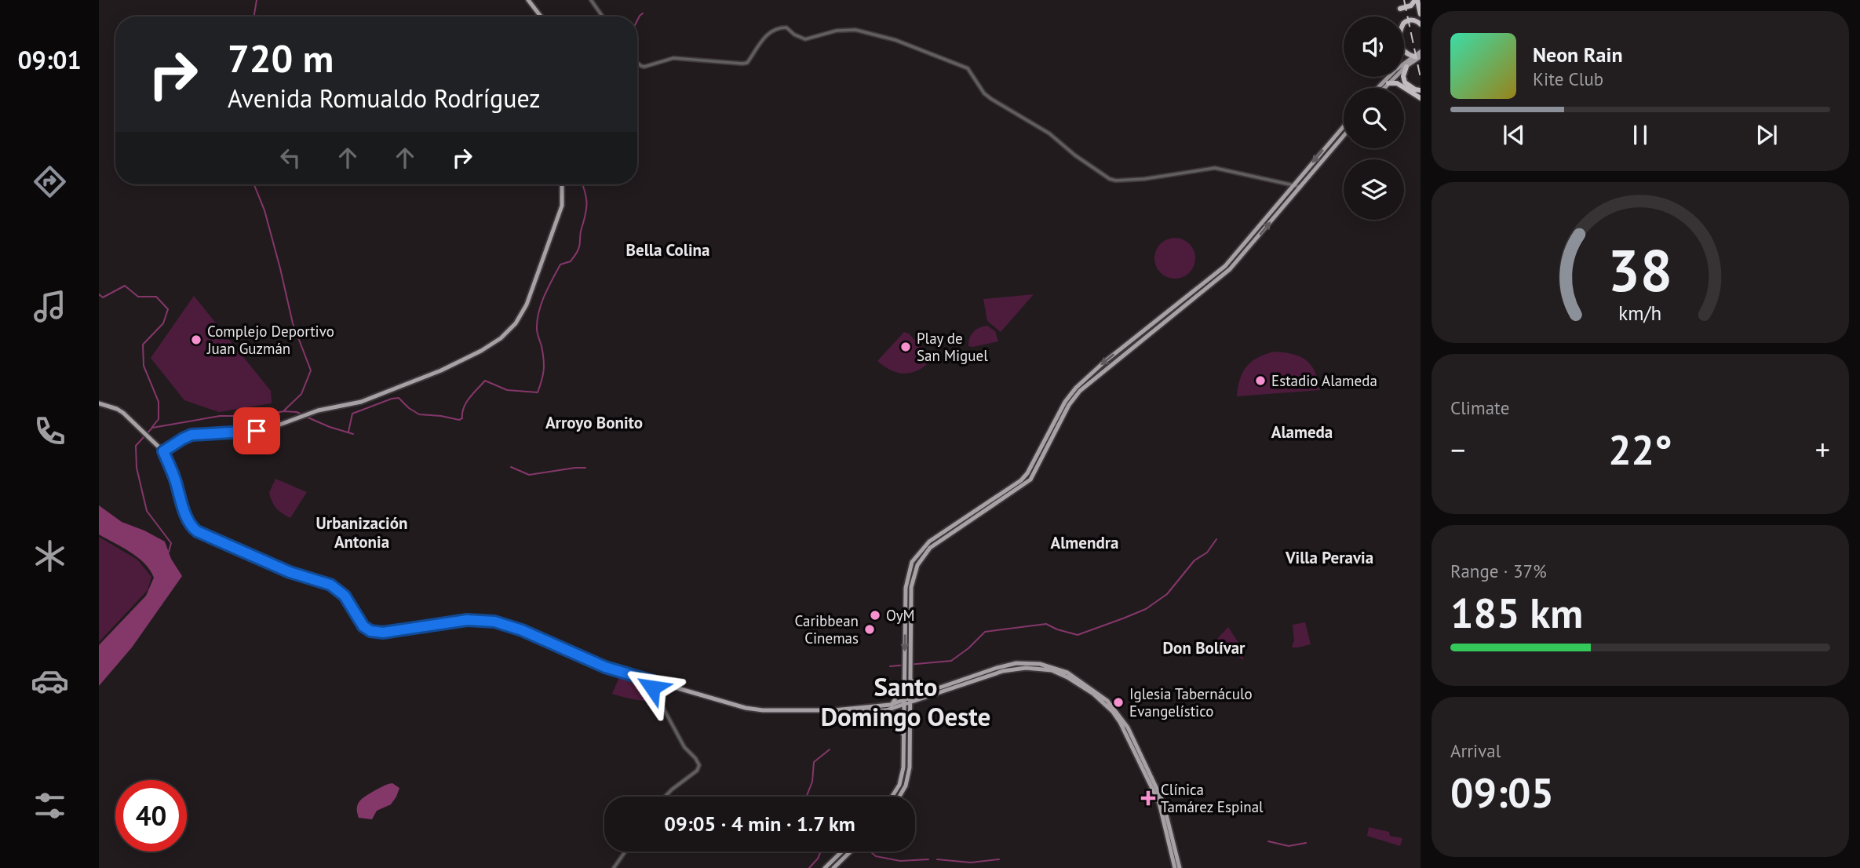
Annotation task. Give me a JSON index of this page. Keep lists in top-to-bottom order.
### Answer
{
  "districts": [
    "Bella Colina",
    "Arroyo Bonito",
    "Alameda",
    "Urbanización Antonia",
    "Almendra",
    "Villa Peravia",
    "Don Bolívar",
    "Santo Domingo Oeste"
  ],
  "places": {
    "other": [
      "Complejo Deportivo Juan Guzmán",
      "Play de San Miguel",
      "Estadio Alameda",
      "OyM",
      "Caribbean Cinemas",
      "Iglesia Tabernáculo Evangelístico"
    ],
    "health": ["Clínica Tamárez Espinal"]
  },
  "page": {
    "tabs": "09:01",
    "turn": ["720 m", "Avenida Romualdo Rodríguez"],
    "song": ["Neon Rain", "Kite Club"],
    "tile": [
      "Climate",
      ["Range · 37%", "185 km"],
      ["Arrival", "09:05"]
    ],
    "heat": ["−", "22°", "+"],
    "limit": "40",
    "trip": "09:05 · 4 min · 1.7 km",
    "gauge": ["38", "km/h"]
  }
}
